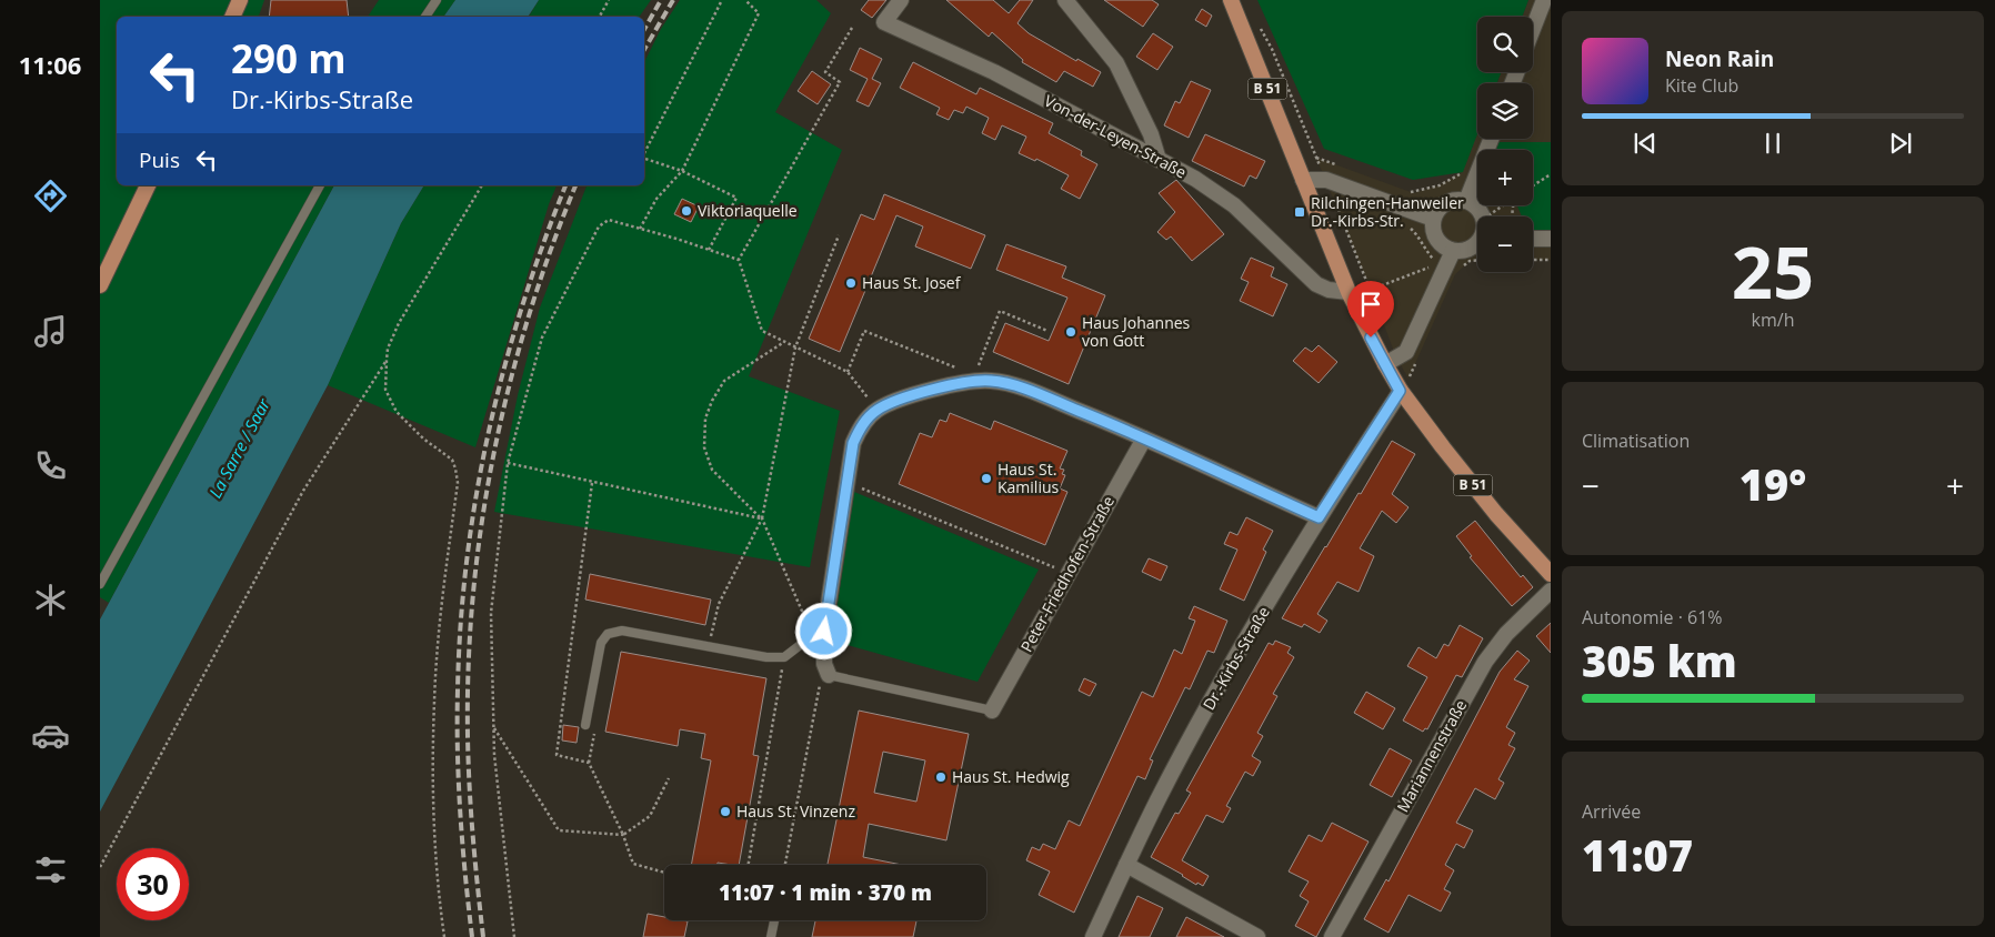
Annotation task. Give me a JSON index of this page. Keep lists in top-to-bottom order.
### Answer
{
  "streets": {
    "main road": ["B 51"],
    "street": [
      "Von-der-Leyen-Straße",
      "Peter-Friedhofen-Straße",
      "Dr.-Kirbs-Straße",
      "Mariannenstraße"
    ]
  },
  "crossings": [
    ["B 51", "Von-der-Leyen-Straße"],
    ["B 51", "Dr.-Kirbs-Straße"]
  ],
  "water": ["La Sarre / Saar"],
  "places": {
    "other": [
      "Viktoriaquelle",
      "Haus St. Josef",
      "Haus Johannes von Gott",
      "Haus St. Kamilius",
      "Haus St. Hedwig",
      "Haus St. Vinzenz"
    ],
    "transit": ["Rilchingen-Hanweiler Dr.-Kirbs-Str."]
  },
  "page": {
    "tabs": "11:06",
    "map_buttons": ["+", "−"],
    "turn": ["290 m", "Dr.-Kirbs-Straße"],
    "song": ["Neon Rain", "Kite Club"],
    "then": "Puis",
    "tile": [
      ["25", "km/h"],
      "Climatisation",
      ["Autonomie · 61%", "305 km"],
      ["Arrivée", "11:07"]
    ],
    "heat": ["−", "19°", "+"],
    "limit": "30",
    "trip": "11:07 · 1 min · 370 m"
  }
}
